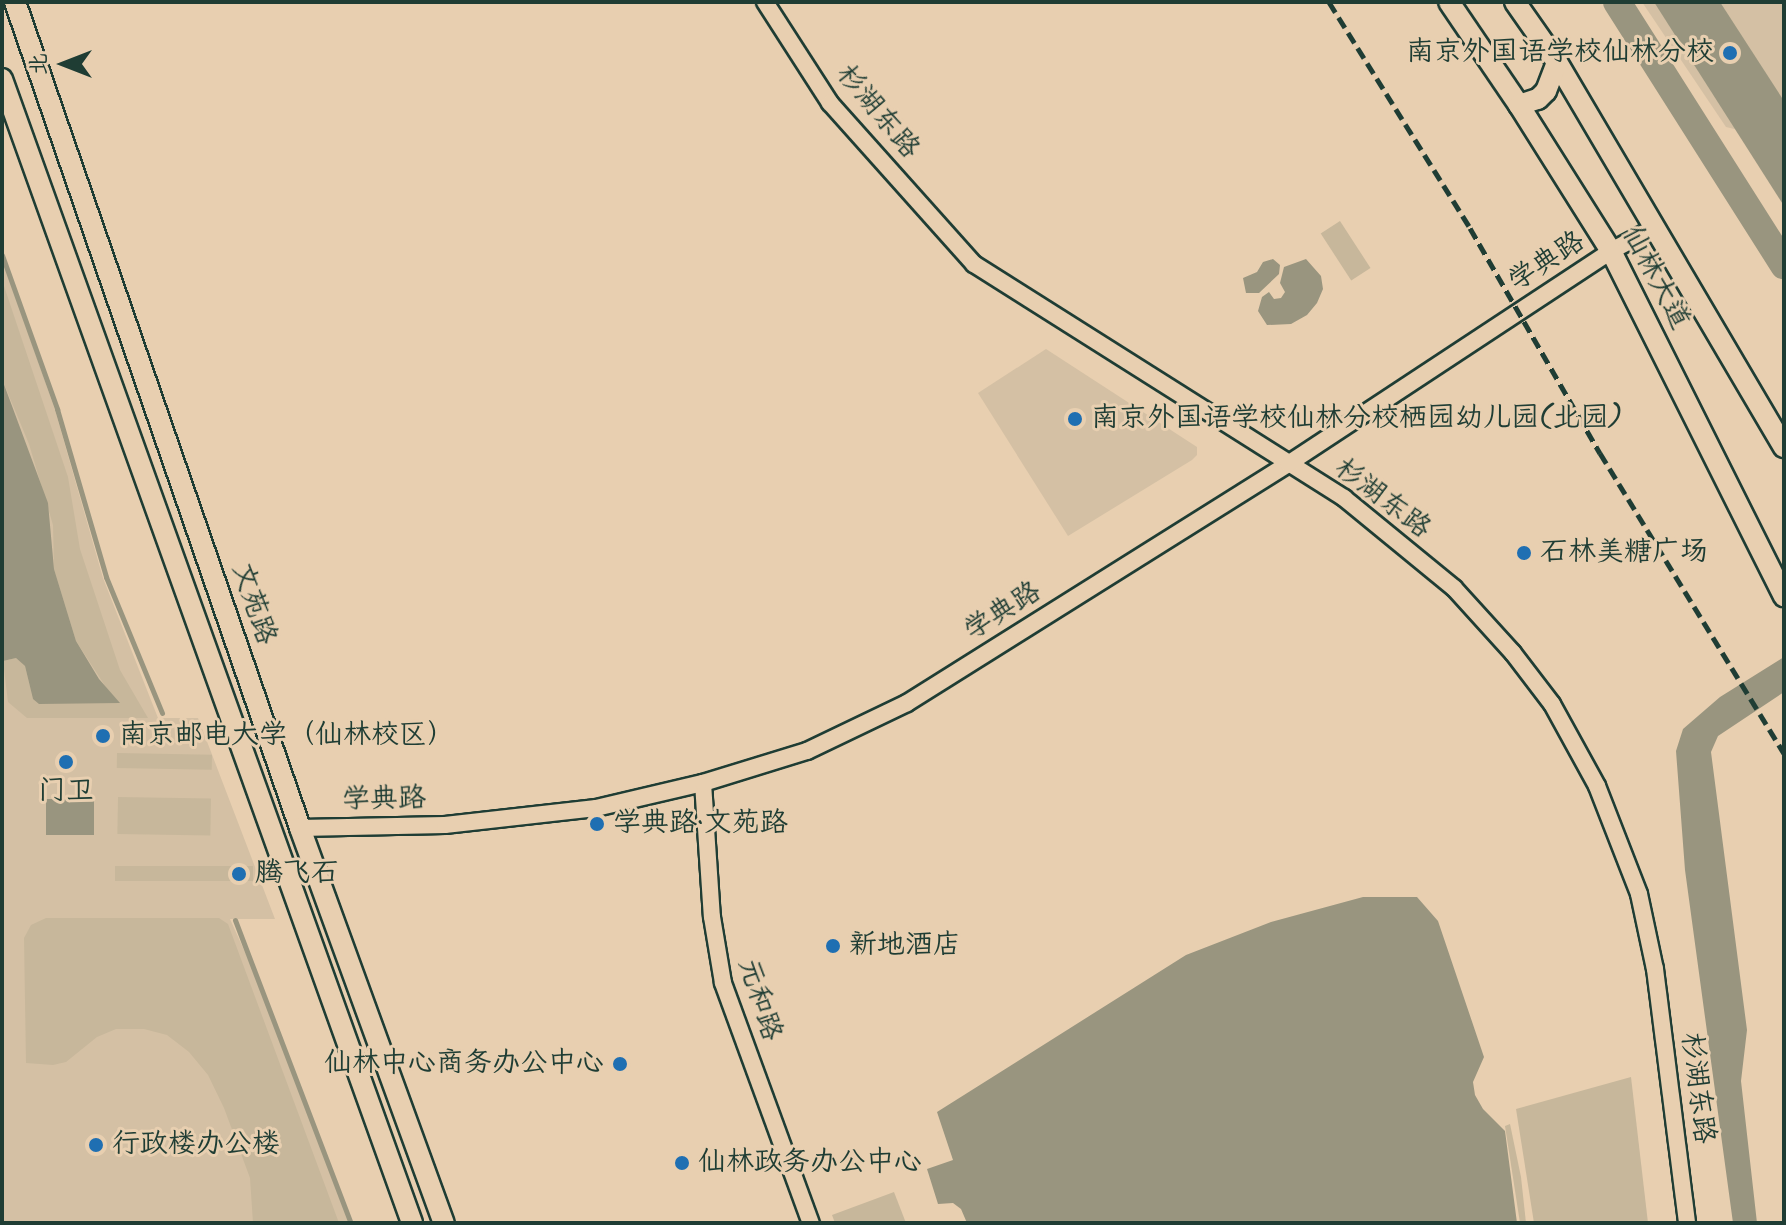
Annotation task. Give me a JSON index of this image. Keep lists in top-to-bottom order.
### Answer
{
  "streets": {
    "main road": ["仙林大道", "文苑路"],
    "street": ["杉湖东路", "学典路", "元和路"]
  },
  "crossings": [
    ["杉湖东路", "学典路"],
    ["学典路", "仙林大道"],
    ["学典路", "文苑路"],
    ["学典路", "元和路"]
  ],
  "places": [
    "南京外国语学校仙林分校",
    "南京外国语学校仙林分校栖园幼儿园(北园)",
    "石林美糖广场",
    "南京邮电大学（仙林校区）",
    "门卫",
    "学典路·文苑路",
    "腾飞石",
    "新地酒店",
    "仙林中心商务办公中心",
    "行政楼办公楼",
    "仙林政务办公中心"
  ],
  "north": "left"
}
